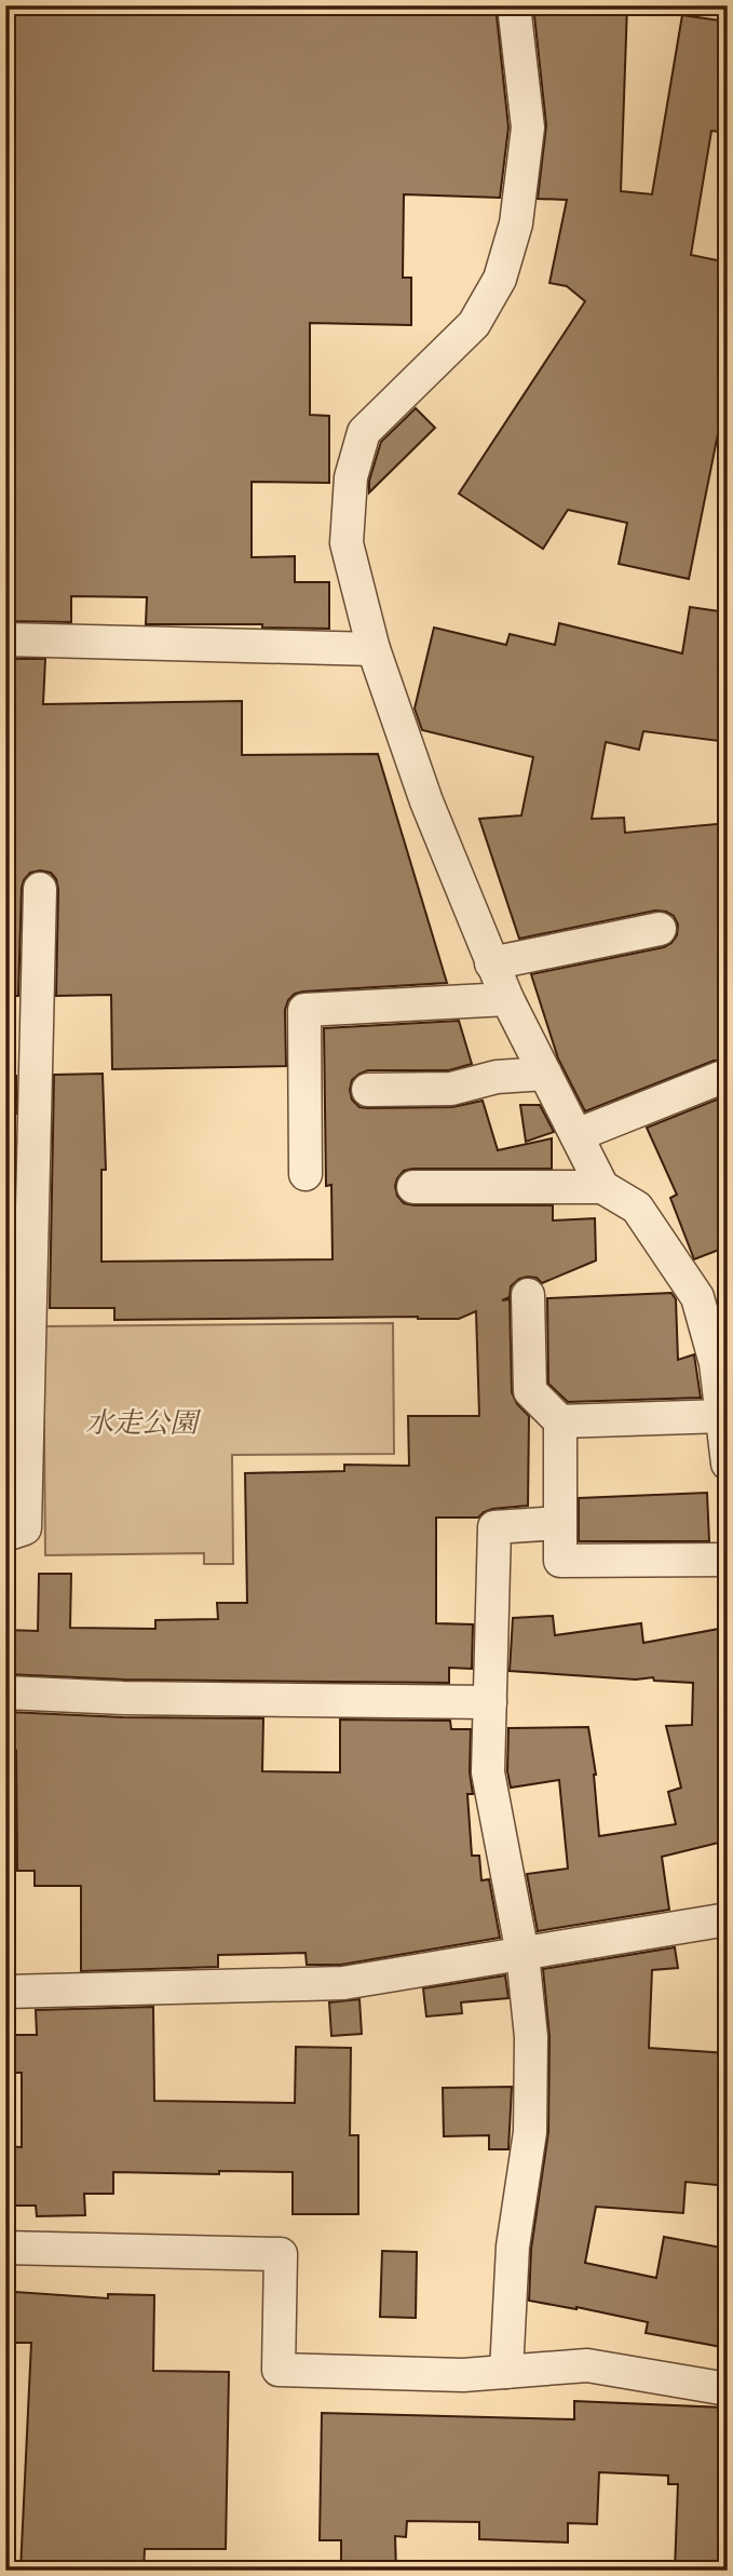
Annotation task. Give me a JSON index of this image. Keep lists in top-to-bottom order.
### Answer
{
  "parks": ["水走公園"]
}
